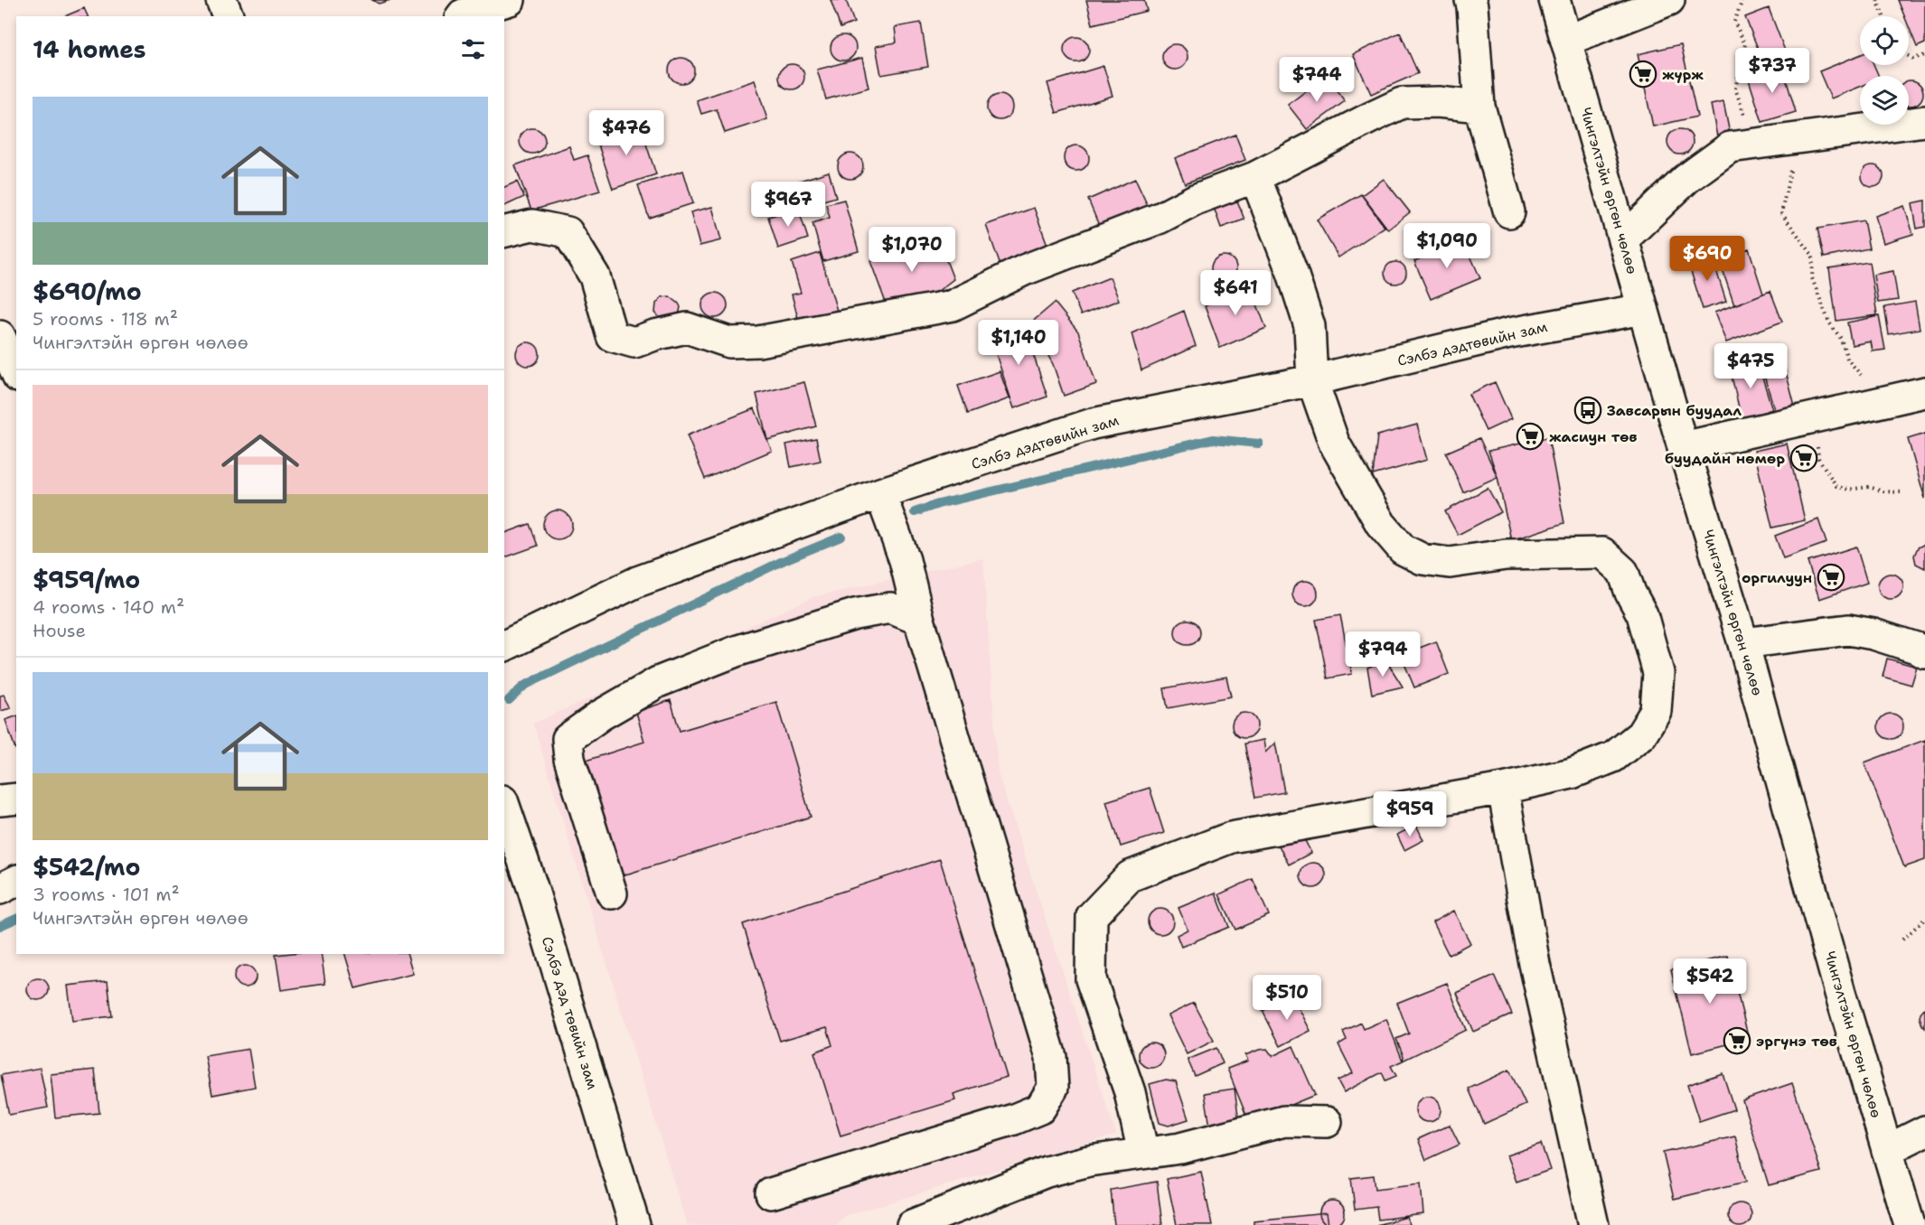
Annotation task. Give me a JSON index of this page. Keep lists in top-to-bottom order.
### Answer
{
  "streets": {
    "street": ["Чингэлтэйн өргөн чөлөө", "Сэлбэ дэдтөвийн зам", "Сэлбэ дэд төвийн зам"]
  },
  "crossings": [
    ["Чингэлтэйн өргөн чөлөө", "Сэлбэ дэдтөвийн зам"]
  ],
  "places": {
    "supermarket": [
      "жүрж",
      "жасиун төв",
      "буудайн нөмөр",
      "оргилуун",
      "эргүнэ төв"
    ],
    "bus stop": ["Завсарын буудал"]
  },
  "page": {
    "heading": "14 homes",
    "price": [
      "$737",
      "$744",
      "$476",
      "$967",
      "$1,090",
      "$1,070",
      "$690",
      "$641",
      "$1,140",
      "$475",
      "$794",
      "$959",
      "$542",
      "$510"
    ],
    "list": [
      {
        "name": "$690/mo",
        "note": "5 rooms · 118 m² · Чингэлтэйн өргөн чөлөө"
      },
      {
        "name": "$959/mo",
        "note": "4 rooms · 140 m² · House"
      },
      {
        "name": "$542/mo",
        "note": "3 rooms · 101 m² · Чингэлтэйн өргөн чөлөө"
      }
    ]
  }
}
